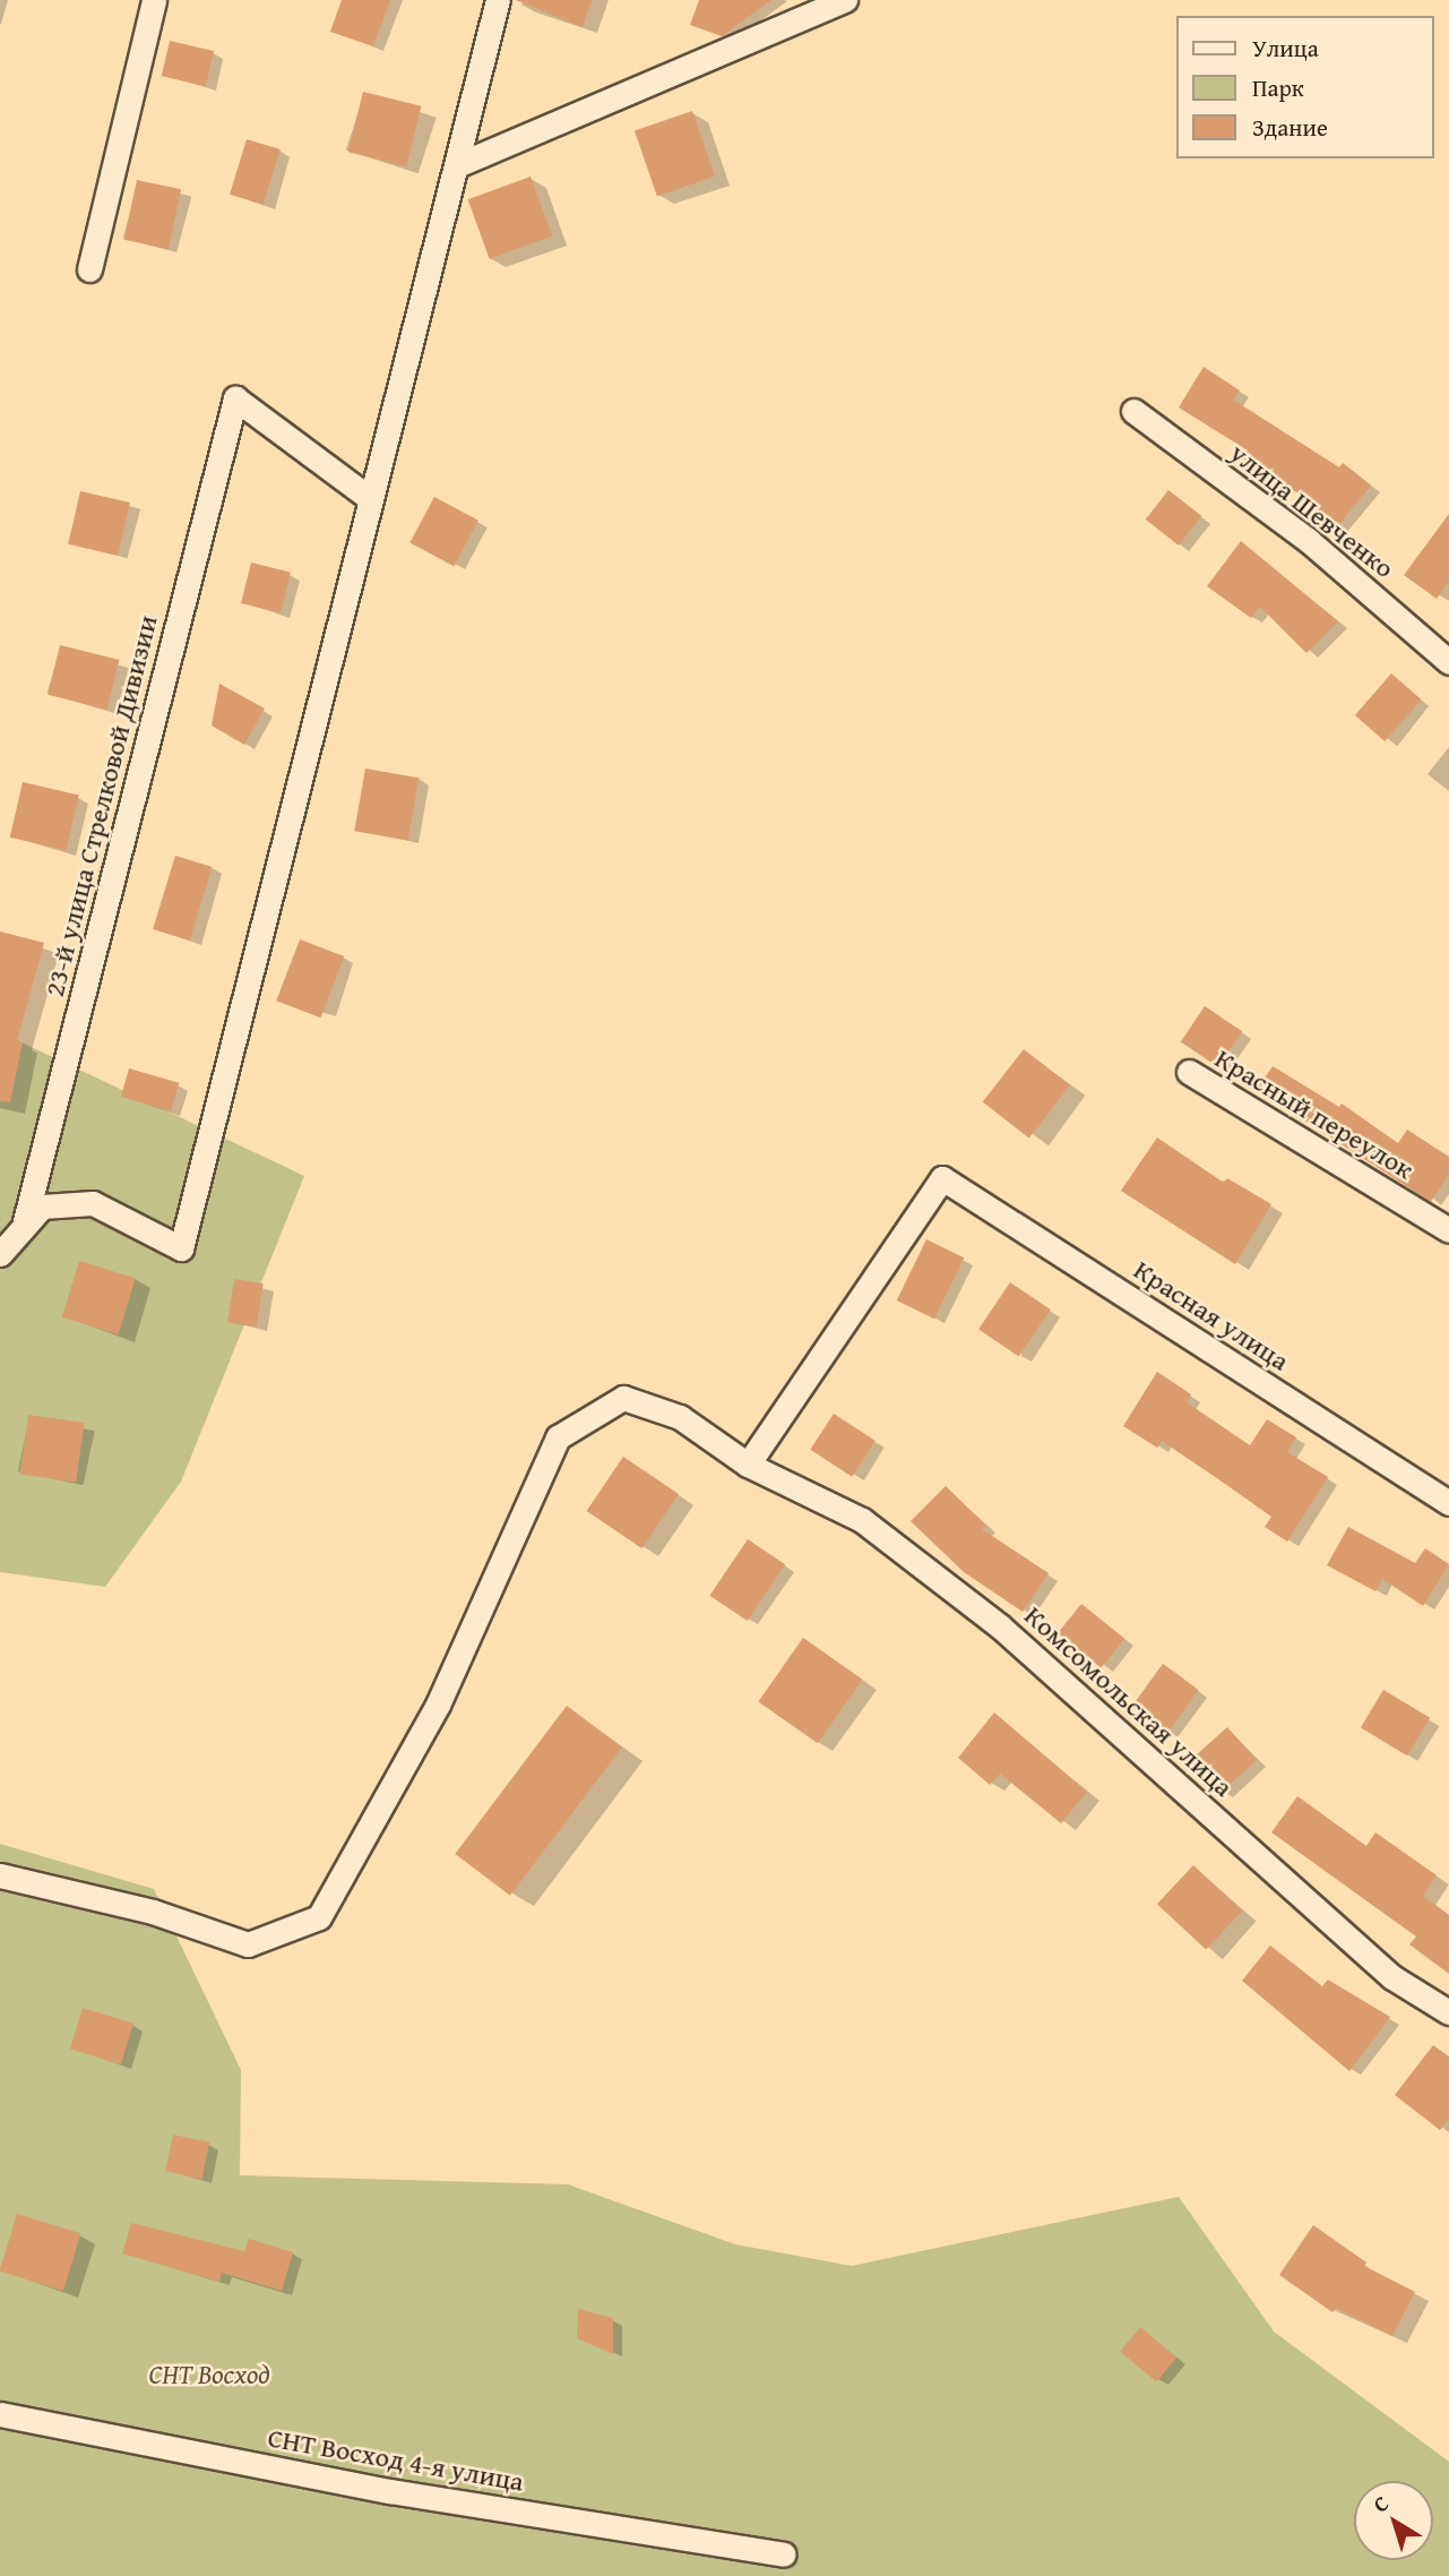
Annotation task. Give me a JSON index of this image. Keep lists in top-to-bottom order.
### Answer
{
  "streets": {
    "street": [
      "улица Шевченко",
      "23-й улица Стрелковой Дивизии",
      "Красный переулок",
      "Красная улица",
      "Комсомольская улица",
      "СНТ Восход 4-я улица"
    ]
  },
  "crossings": [
    ["Красная улица", "Комсомольская улица"]
  ],
  "parks": ["СНТ Восход"],
  "legend": ["Улица", "Парк", "Здание"],
  "north": "top left"
}
